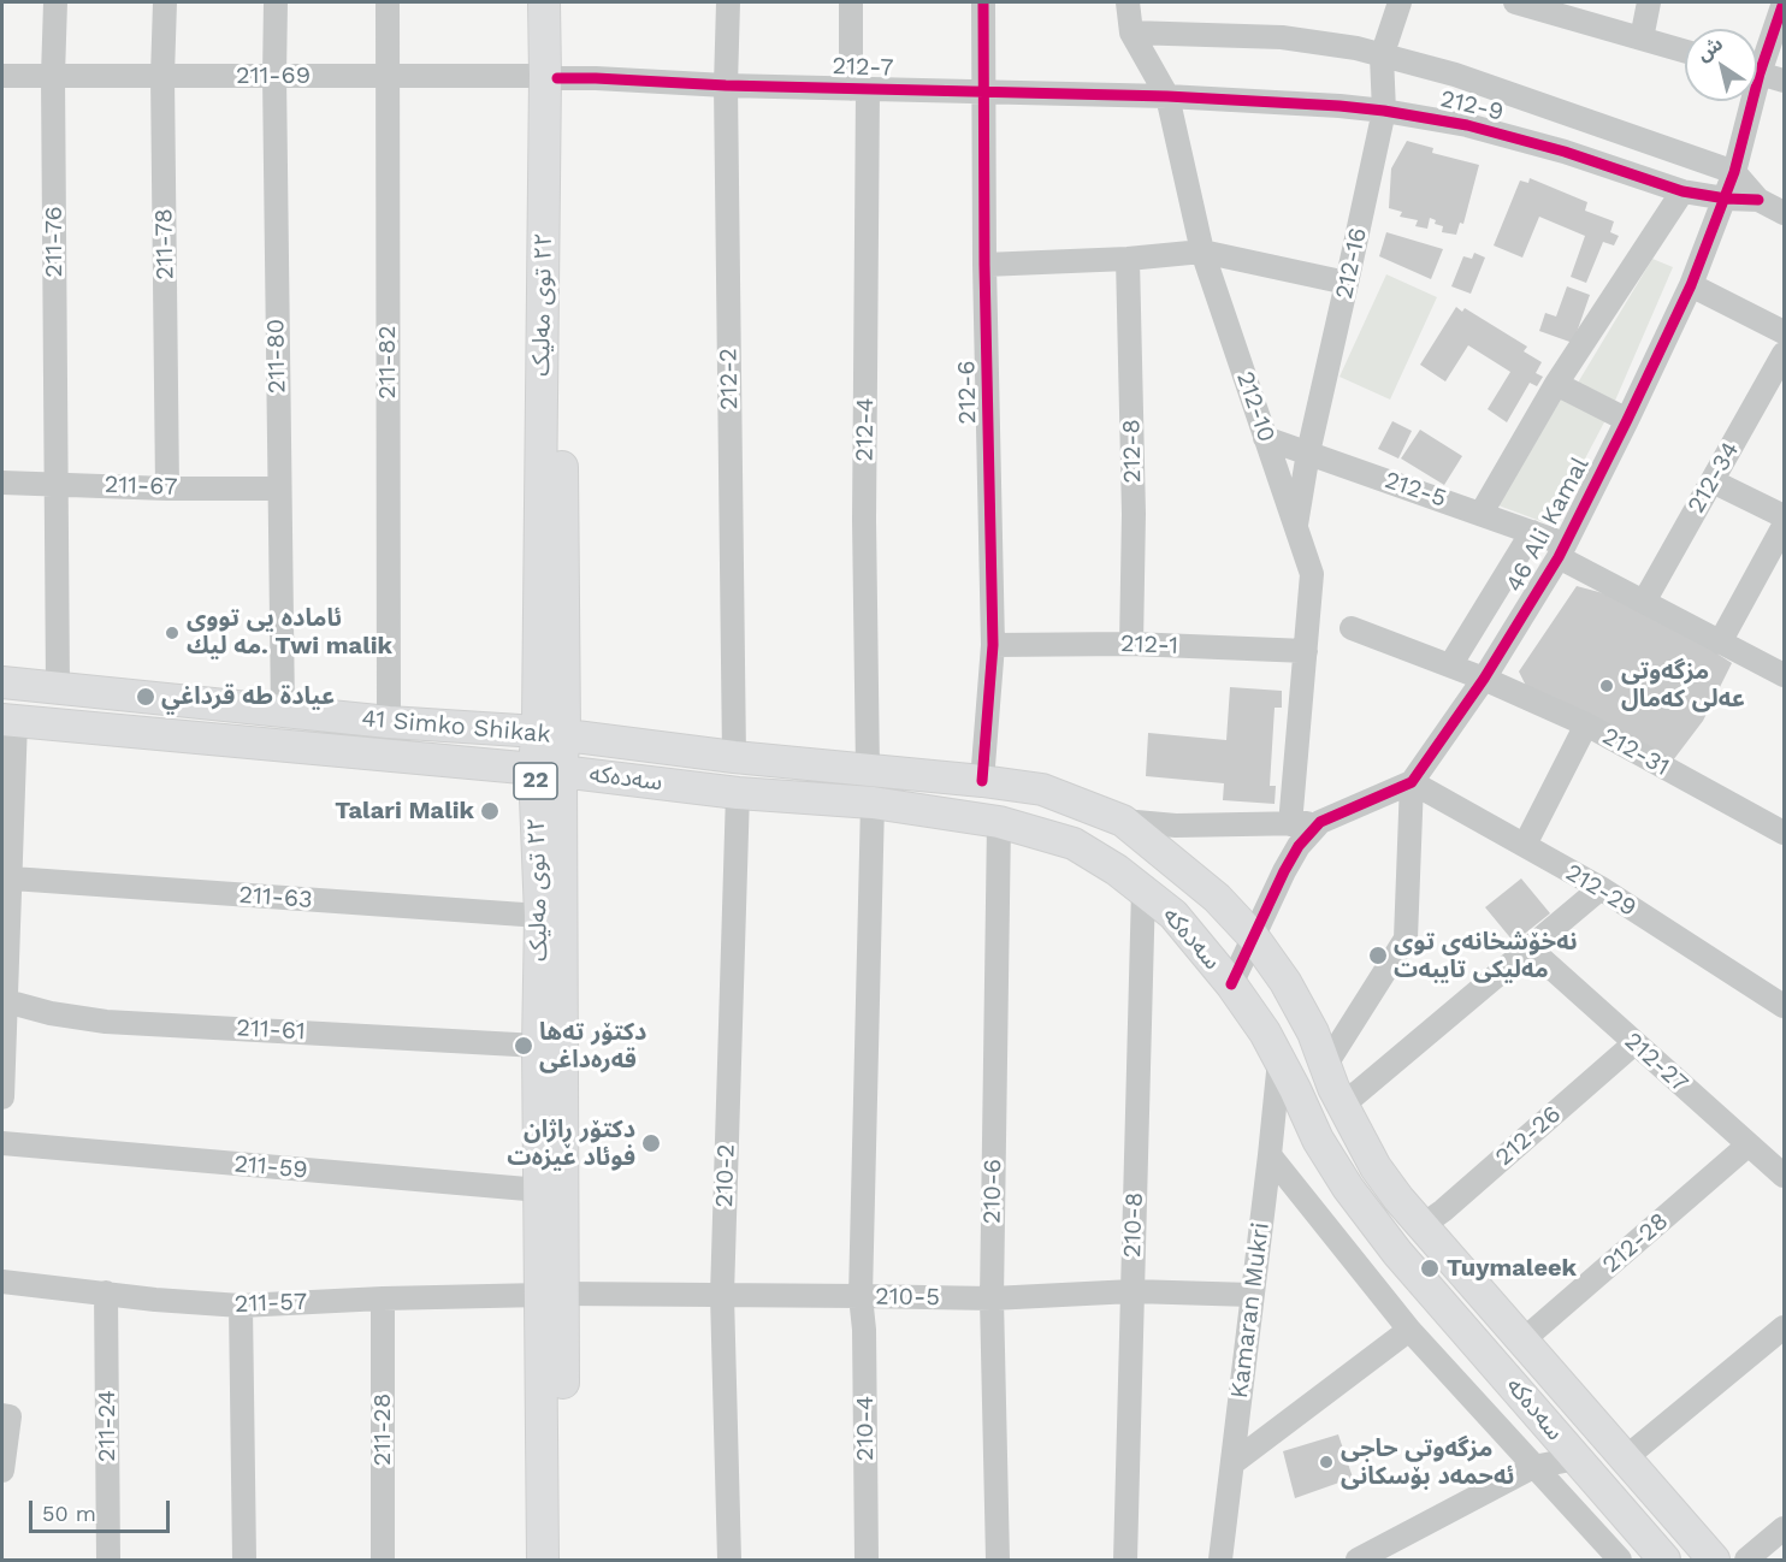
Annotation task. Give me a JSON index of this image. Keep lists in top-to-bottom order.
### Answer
{
  "streets": {
    "main road": [
      "٢٢ توی مەلیک",
      "41 Simko Shikak",
      "سەدەکە",
      "22"
    ],
    "street": [
      "212-7",
      "211-69",
      "212-9",
      "211-76",
      "211-78",
      "212-16",
      "211-80",
      "211-82",
      "212-2",
      "212-6",
      "212-10",
      "212-4",
      "212-8",
      "212-34",
      "211-67",
      "212-5",
      "46 Ali Kamal",
      "212-1",
      "212-31",
      "212-29",
      "211-63",
      "211-61",
      "212-27",
      "212-26",
      "211-59",
      "210-2",
      "210-6",
      "210-8",
      "212-28",
      "210-5",
      "211-57",
      "Kamaran Mukri",
      "211-24",
      "210-4",
      "211-28"
    ]
  },
  "crossings": [
    ["212-7", "211-69"],
    ["212-7", "212-9"],
    ["212-7", "٢٢ توی مەلیک"],
    ["212-7", "212-2"],
    ["212-7", "212-6"],
    ["212-7", "212-10"],
    ["212-7", "212-4"],
    ["211-69", "211-76"],
    ["211-69", "211-78"],
    ["211-69", "٢٢ توی مەلیک"],
    ["211-69", "211-80"],
    ["211-69", "211-82"],
    ["212-9", "212-16"],
    ["212-9", "212-10"],
    ["212-9", "46 Ali Kamal"],
    ["211-76", "211-67"],
    ["211-76", "41 Simko Shikak"],
    ["211-78", "211-67"],
    ["212-16", "212-10"],
    ["212-16", "212-5"],
    ["٢٢ توی مەلیک", "41 Simko Shikak"],
    ["٢٢ توی مەلیک", "سەدەکە"],
    ["٢٢ توی مەلیک", "211-63"],
    ["٢٢ توی مەلیک", "211-61"],
    ["٢٢ توی مەلیک", "211-59"],
    ["٢٢ توی مەلیک", "210-5"],
    ["٢٢ توی مەلیک", "211-57"],
    ["211-80", "211-67"],
    ["211-80", "41 Simko Shikak"],
    ["211-82", "41 Simko Shikak"],
    ["212-2", "41 Simko Shikak"],
    ["212-6", "212-1"],
    ["212-6", "41 Simko Shikak"],
    ["212-6", "سەدەکە"],
    ["212-10", "212-5"],
    ["212-10", "212-1"],
    ["212-4", "41 Simko Shikak"],
    ["212-8", "212-1"],
    ["212-34", "212-5"],
    ["212-5", "46 Ali Kamal"],
    ["46 Ali Kamal", "212-31"],
    ["46 Ali Kamal", "212-29"],
    ["41 Simko Shikak", "سەدەکە"],
    ["سەدەکە", "212-26"],
    ["سەدەکە", "210-2"],
    ["سەدەکە", "210-6"],
    ["سەدەکە", "210-8"],
    ["سەدەکە", "212-28"],
    ["سەدەکە", "Kamaran Mukri"],
    ["سەدەکە", "210-4"],
    ["212-27", "212-26"],
    ["212-27", "212-28"],
    ["210-2", "210-5"],
    ["210-6", "210-5"],
    ["210-8", "210-5"],
    ["210-5", "211-57"],
    ["210-5", "Kamaran Mukri"],
    ["210-5", "210-4"],
    ["211-57", "211-24"],
    ["211-57", "211-28"]
  ],
  "places": [
    "ئاماده يى تووى مه ليك. Twi malik",
    "مزگەوتی عەلی کەمال",
    "عيادة طه قرداغي",
    "Talari Malik",
    "نەخۆشخانەی توی مەلیكی تایبەت",
    "دکتۆر تەها قەرەداغی",
    "دکتۆر ڕاژان فوئاد عیزەت",
    "Tuymaleek",
    "مزگەوتی حاجی ئەحمەد بۆسکانی"
  ],
  "scale_bar": "50 m",
  "north": "top left"
}
